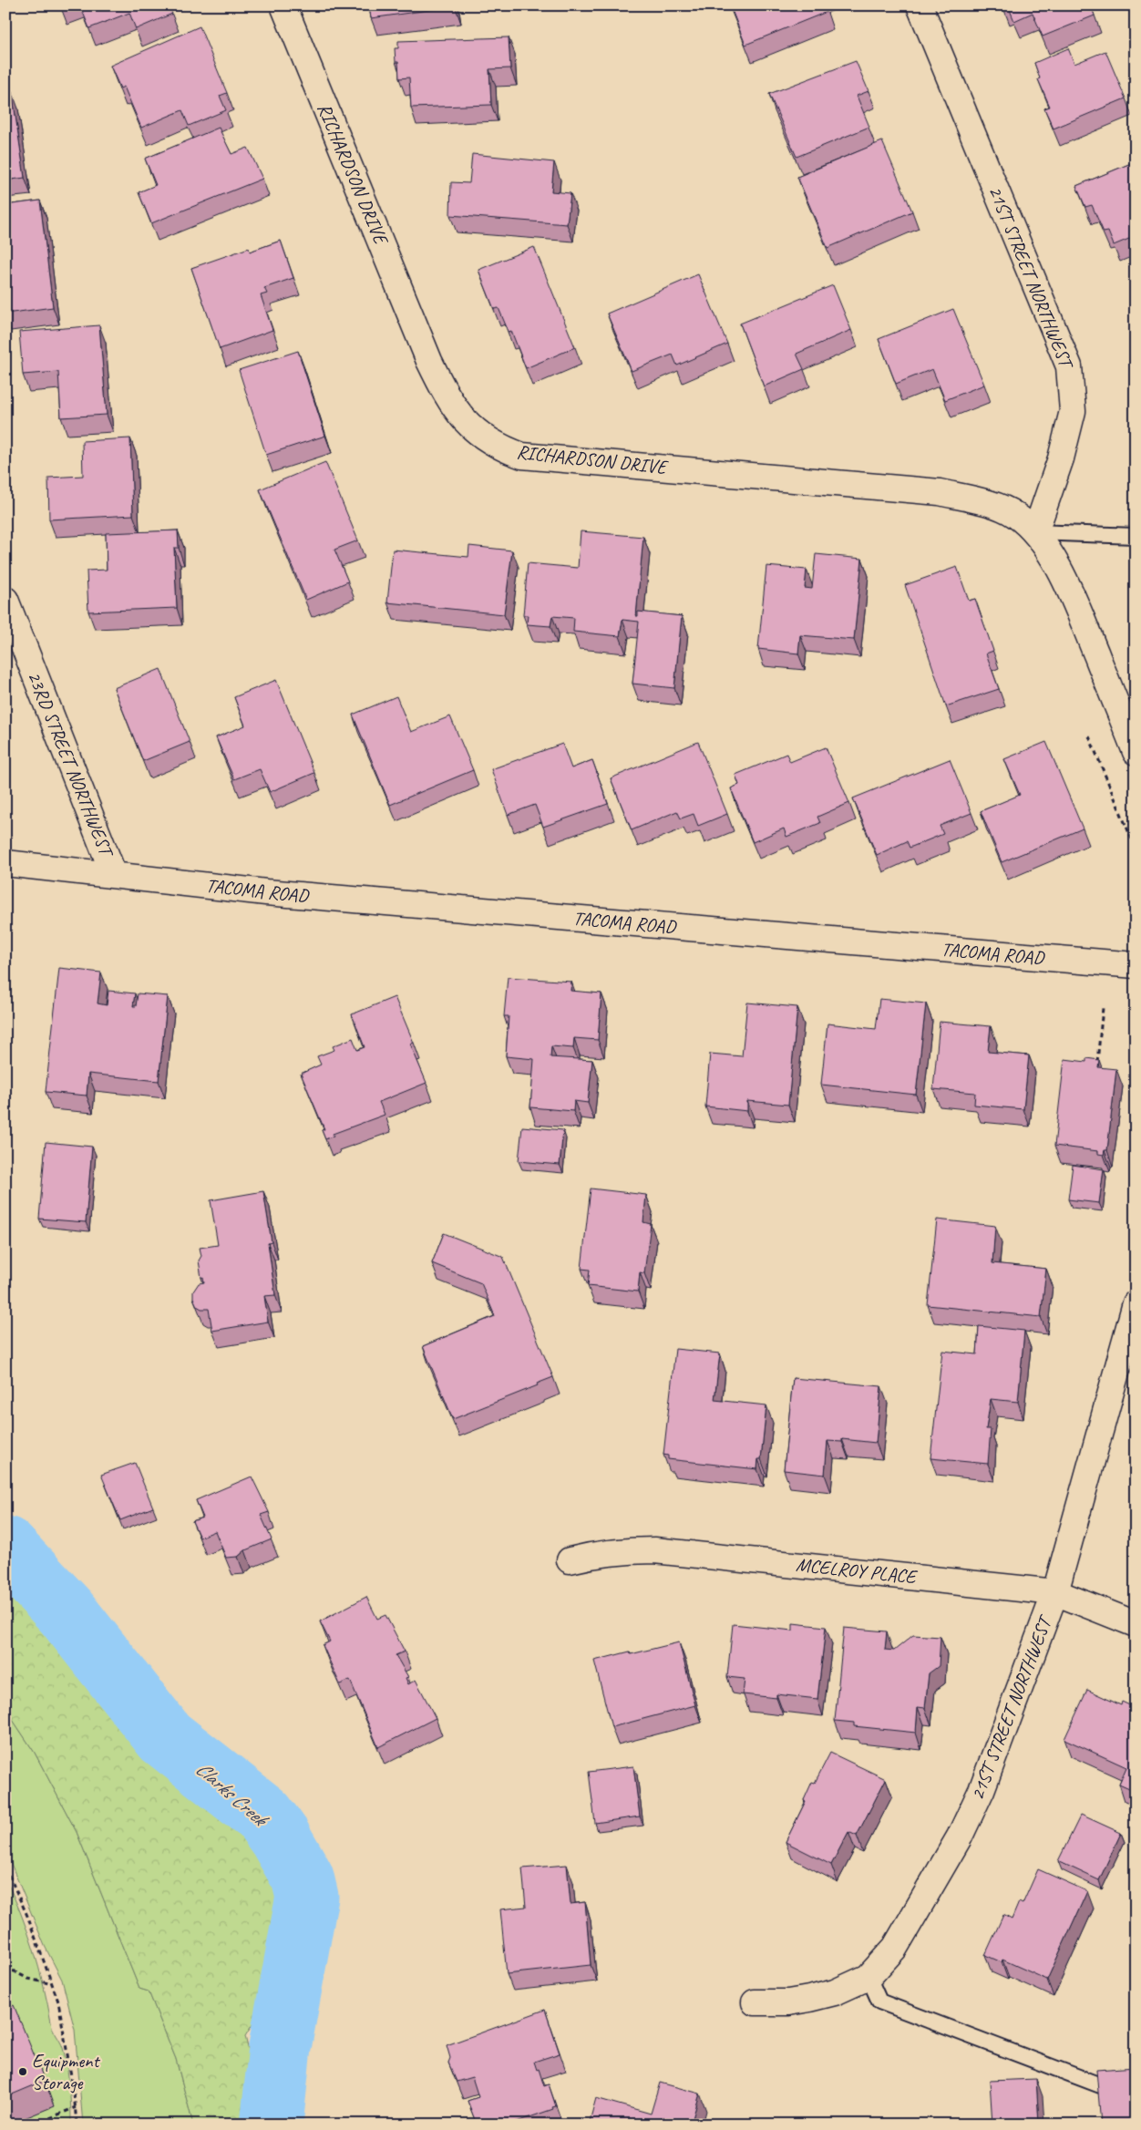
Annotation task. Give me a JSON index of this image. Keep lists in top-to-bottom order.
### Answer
{
  "streets": {
    "street": [
      "RICHARDSON DRIVE",
      "21ST STREET NORTHWEST",
      "23RD STREET NORTHWEST",
      "TACOMA ROAD",
      "MCELROY PLACE"
    ]
  },
  "crossings": [
    ["RICHARDSON DRIVE", "21ST STREET NORTHWEST"],
    ["21ST STREET NORTHWEST", "MCELROY PLACE"],
    ["23RD STREET NORTHWEST", "TACOMA ROAD"]
  ],
  "water": ["Clarks Creek"],
  "places": ["Equipment Storage"]
}
